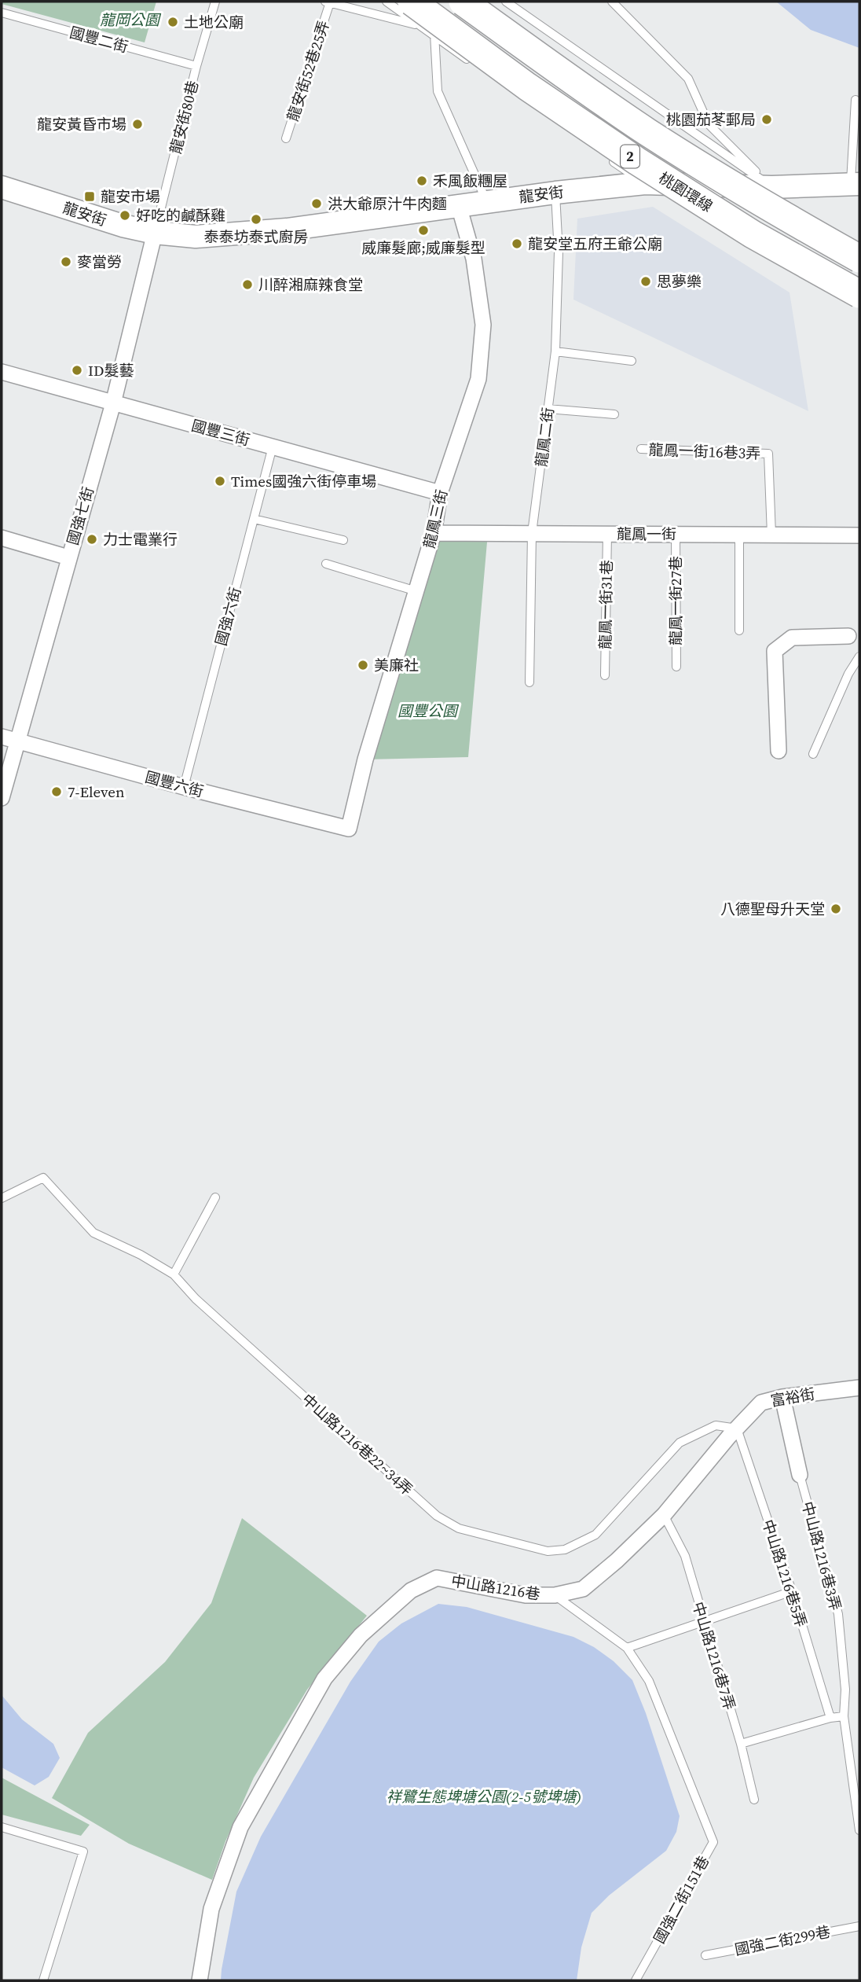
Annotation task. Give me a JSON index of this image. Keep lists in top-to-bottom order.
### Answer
{
  "streets": {
    "highway": ["2", "桃園環線"],
    "street": [
      "龍安街",
      "國豐三街",
      "國強七街",
      "龍鳳三街",
      "龍鳳一街",
      "國豐六街",
      "富裕街",
      "中山路1216巷3弄",
      "中山路1216巷"
    ],
    "lane": [
      "國豐二街",
      "龍安街52巷25弄",
      "龍安街80巷",
      "龍鳳二街",
      "龍鳳一街16巷3弄",
      "龍鳳一街27巷",
      "龍鳳一街31巷",
      "國強六街",
      "中山路1216巷22~34弄",
      "中山路1216巷5弄",
      "中山路1216巷7弄",
      "國強二街151巷",
      "國強二街299巷"
    ]
  },
  "crossings": [
    ["國豐二街", "龍安街80巷"],
    ["龍安街80巷", "龍安街"],
    ["龍安街80巷", "國強七街"],
    ["龍安街", "龍鳳二街"],
    ["龍安街", "國強七街"],
    ["龍安街", "龍鳳三街"],
    ["國豐三街", "國強七街"],
    ["國豐三街", "龍鳳三街"],
    ["國豐三街", "國強六街"],
    ["龍鳳二街", "龍鳳一街"],
    ["龍鳳一街16巷3弄", "龍鳳一街"],
    ["國強七街", "國豐六街"],
    ["龍鳳三街", "龍鳳一街"],
    ["龍鳳三街", "國豐六街"],
    ["龍鳳一街", "龍鳳一街27巷"],
    ["龍鳳一街", "龍鳳一街31巷"],
    ["國強六街", "國豐六街"],
    ["富裕街", "中山路1216巷22~34弄"],
    ["富裕街", "中山路1216巷3弄"],
    ["富裕街", "中山路1216巷5弄"],
    ["富裕街", "中山路1216巷"],
    ["中山路1216巷22~34弄", "中山路1216巷5弄"],
    ["中山路1216巷22~34弄", "中山路1216巷"],
    ["中山路1216巷5弄", "中山路1216巷"],
    ["中山路1216巷", "中山路1216巷7弄"]
  ],
  "parks": ["龍岡公園", "國豐公園", "祥鷺生態埤塘公園(2-5號埤塘)"],
  "places": {
    "other": [
      "土地公廟",
      "桃園茄苳郵局",
      "龍安黃昏市場",
      "禾風飯糰屋",
      "洪大爺原汁牛肉麵",
      "好吃的鹹酥雞",
      "泰泰坊泰式廚房",
      "威廉髮廊;威廉髮型",
      "龍安堂五府王爺公廟",
      "麥當勞",
      "思夢樂",
      "川醉湘麻辣食堂",
      "ID髮藝",
      "Times國強六街停車場",
      "力士電業行",
      "美廉社",
      "7-Eleven",
      "八德聖母升天堂"
    ],
    "transit": ["龍安市場"]
  }
}
